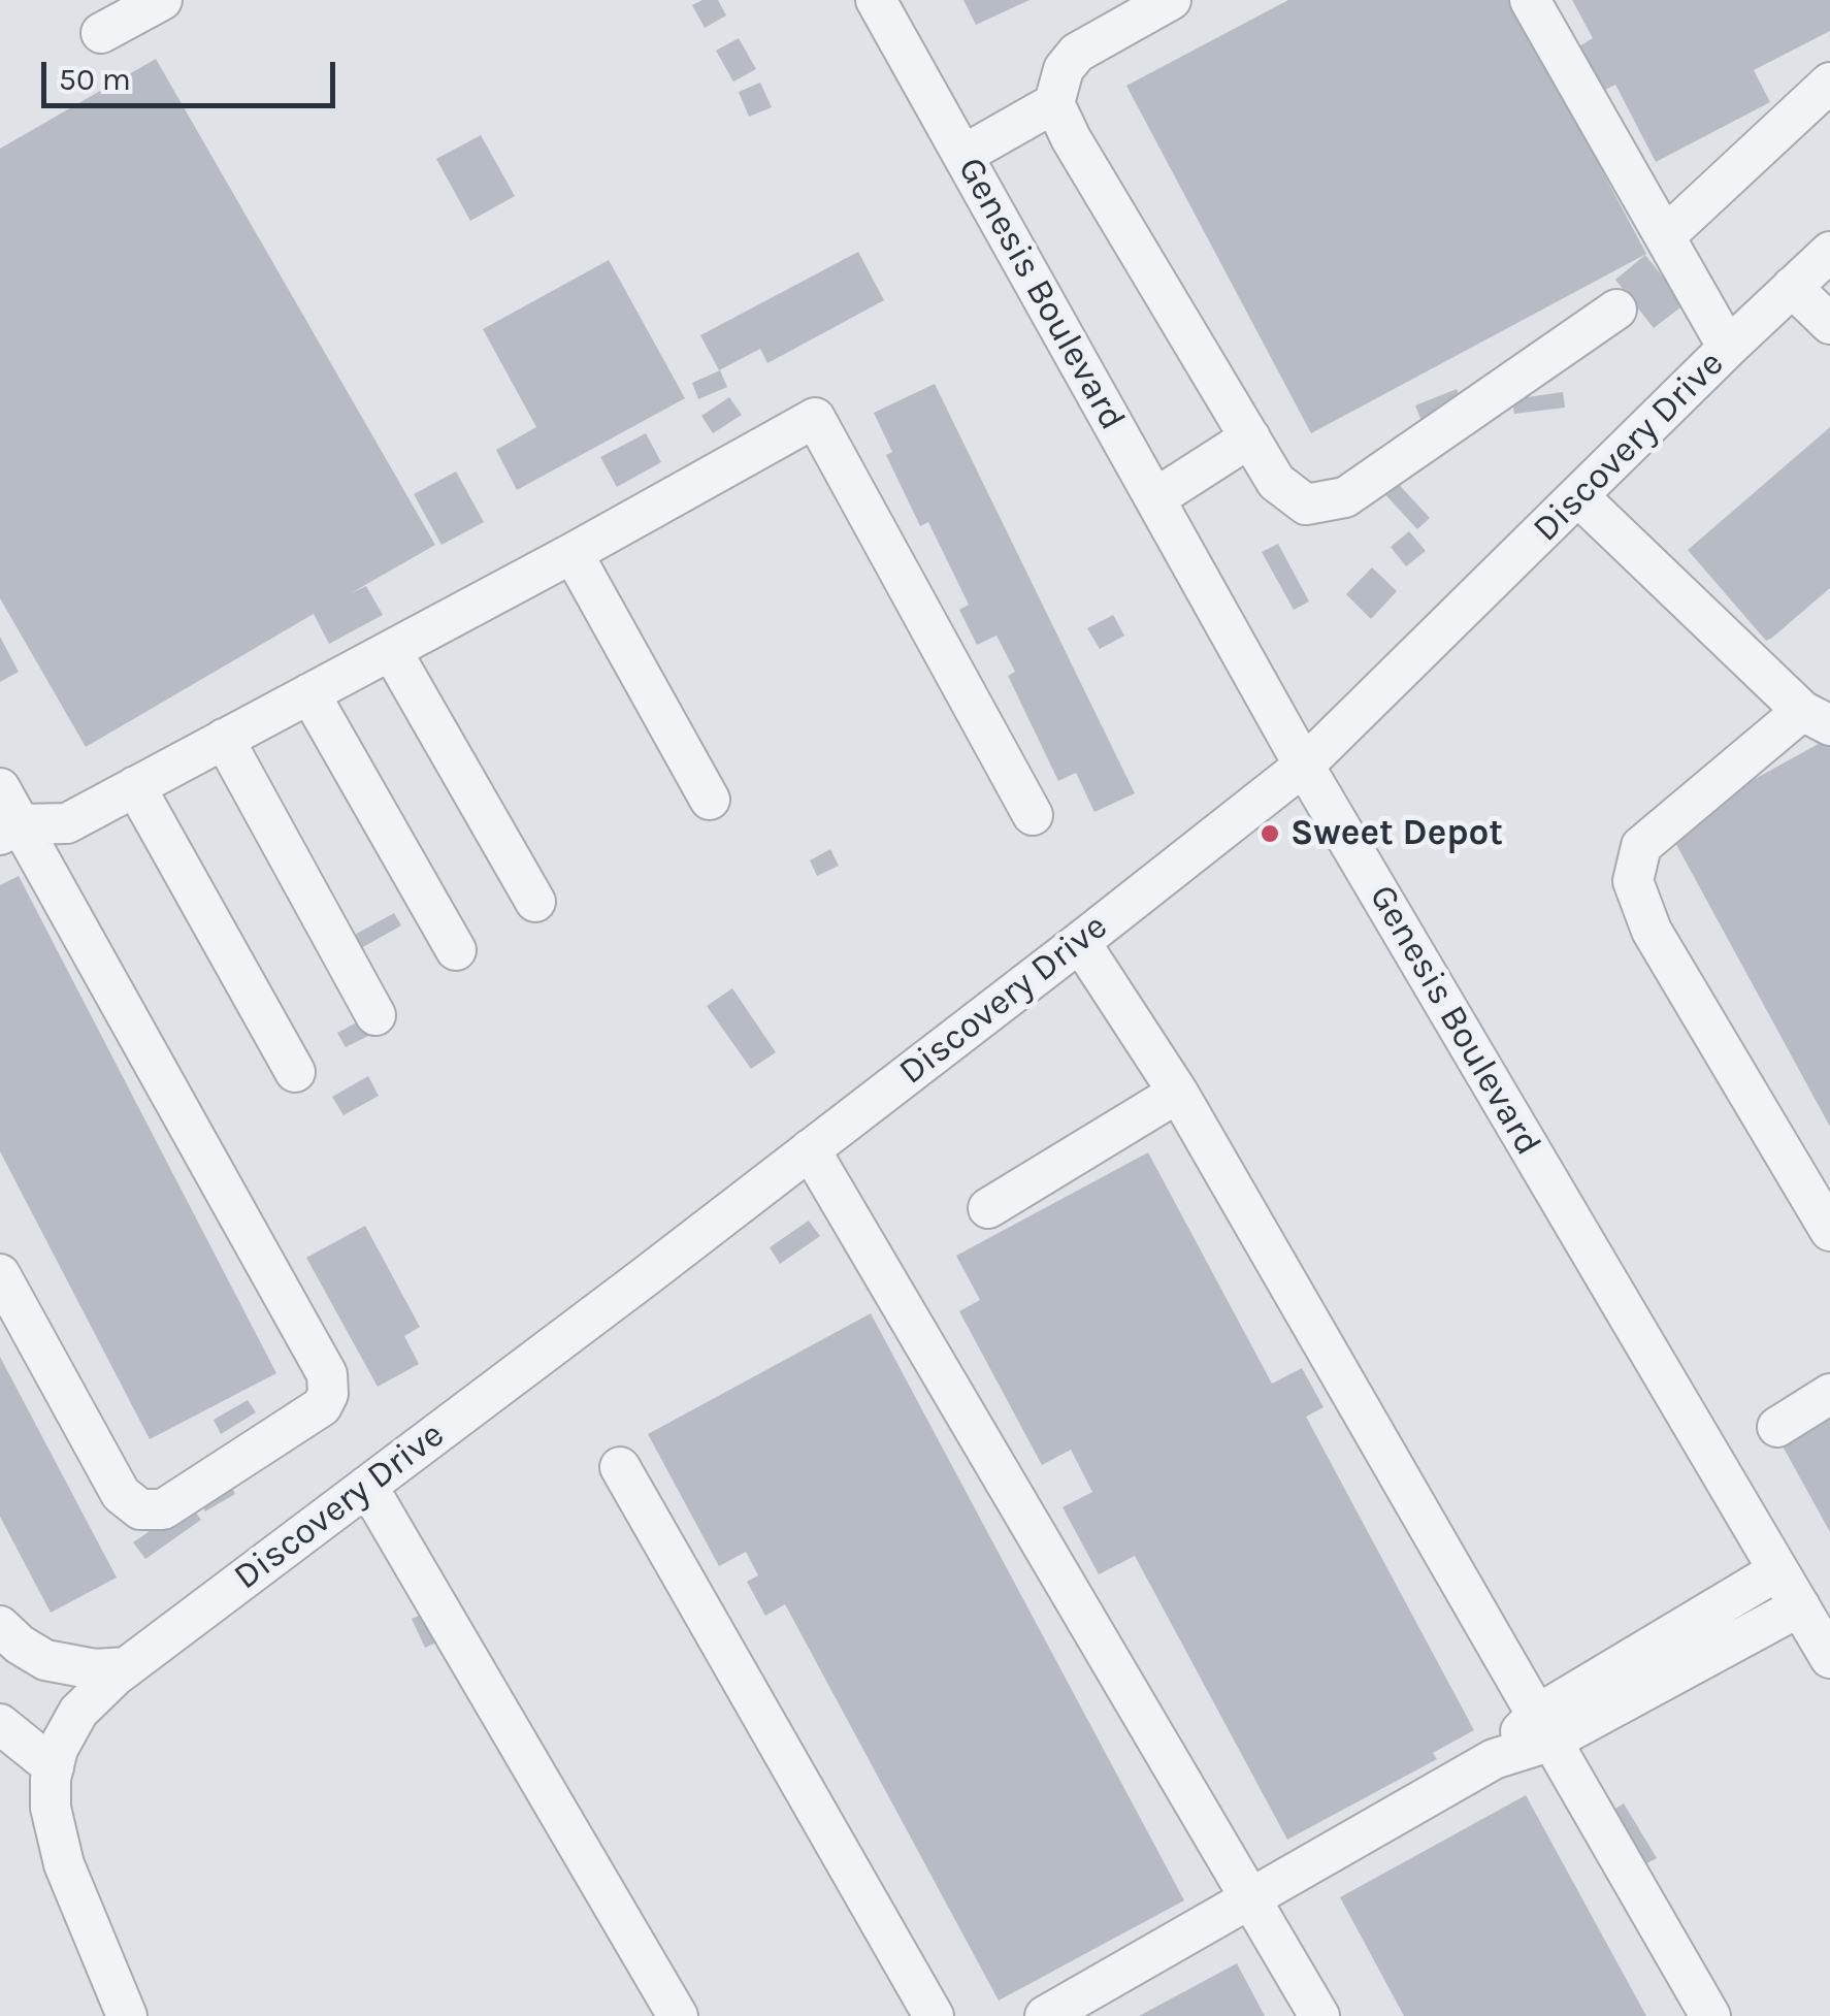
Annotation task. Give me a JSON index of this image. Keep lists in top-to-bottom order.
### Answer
{
  "streets": {
    "street": ["Genesis Boulevard", "Discovery Drive"]
  },
  "crossings": [
    ["Genesis Boulevard", "Discovery Drive"]
  ],
  "places": ["Sweet Depot"],
  "scale_bar": "50 m"
}
